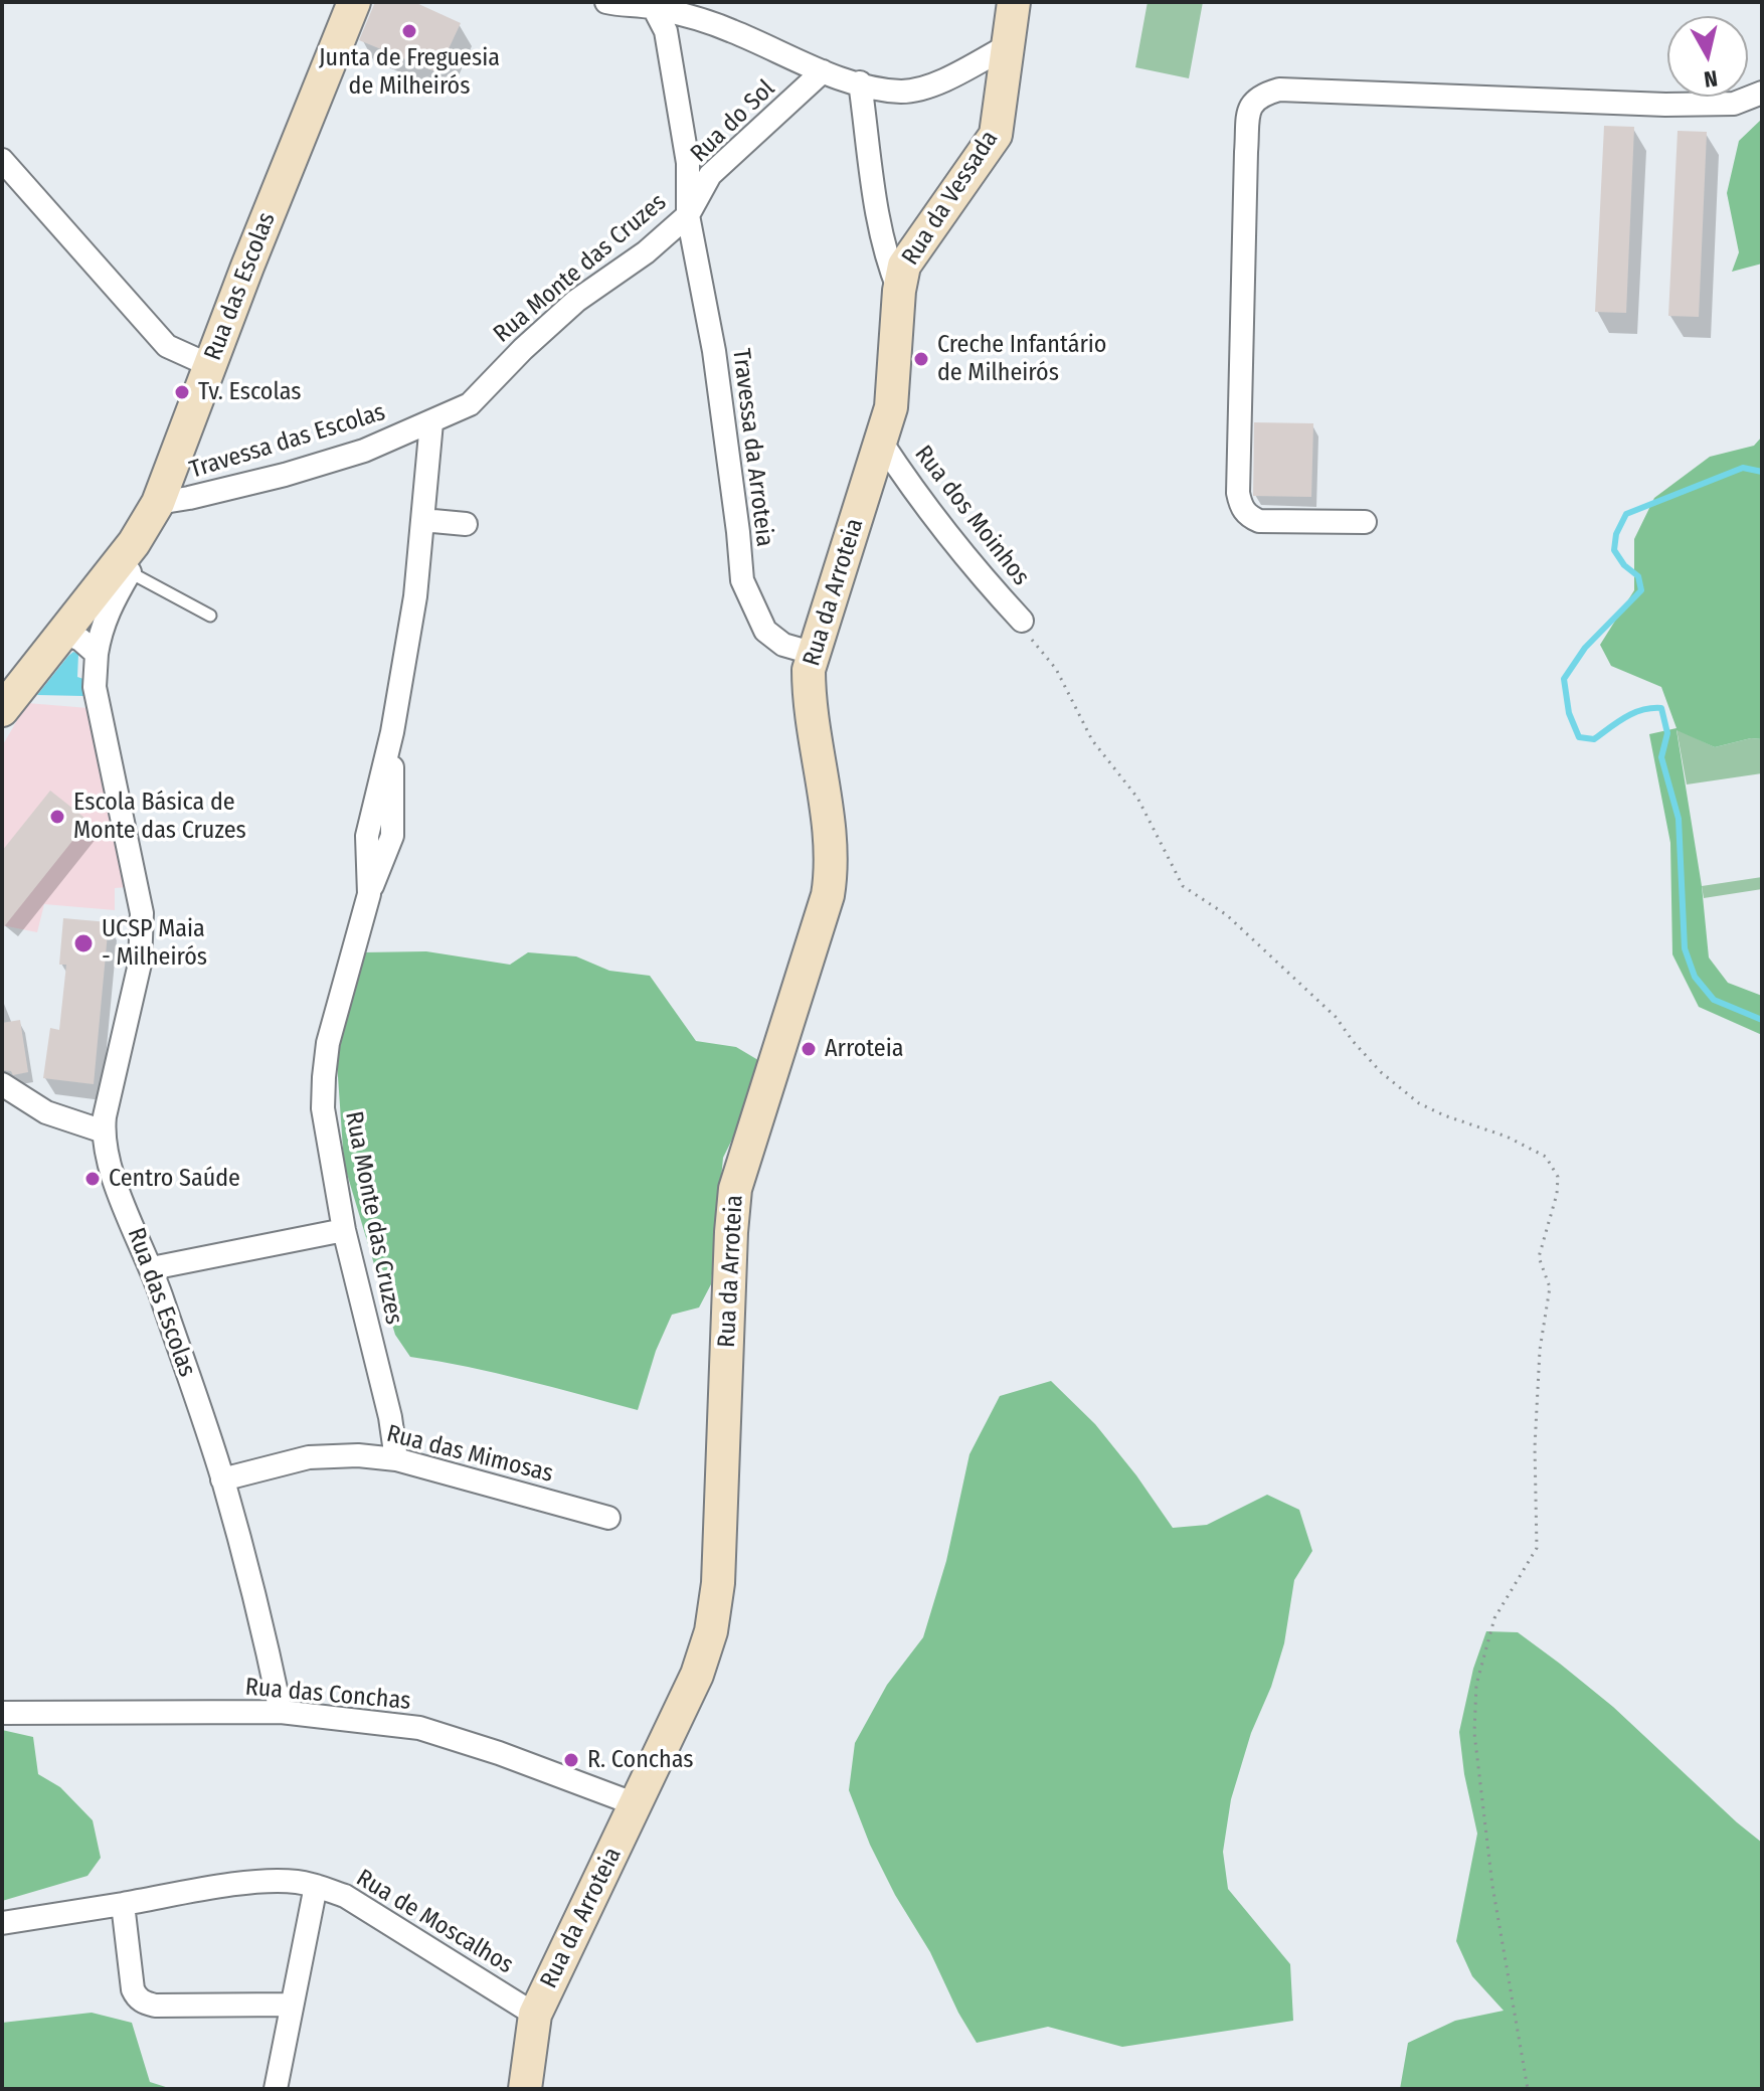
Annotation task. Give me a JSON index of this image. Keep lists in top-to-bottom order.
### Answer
{
  "streets": {
    "main road": ["Rua da Vessada", "Rua das Escolas", "Rua da Arroteia"],
    "street": [
      "Rua do Sol",
      "Rua Monte das Cruzes",
      "Travessa das Escolas",
      "Travessa da Arroteia",
      "Rua dos Moinhos",
      "Rua das Mimosas",
      "Rua das Conchas",
      "Rua de Moscalhos"
    ]
  },
  "crossings": [
    ["Rua do Sol", "Rua Monte das Cruzes"],
    ["Rua do Sol", "Travessa da Arroteia"],
    ["Rua da Vessada", "Rua dos Moinhos"],
    ["Rua da Vessada", "Rua da Arroteia"],
    ["Rua Monte das Cruzes", "Travessa das Escolas"],
    ["Rua Monte das Cruzes", "Travessa da Arroteia"],
    ["Rua Monte das Cruzes", "Rua das Mimosas"],
    ["Rua das Escolas", "Travessa das Escolas"],
    ["Rua das Escolas", "Rua das Mimosas"],
    ["Rua das Escolas", "Rua das Conchas"],
    ["Travessa da Arroteia", "Rua da Arroteia"],
    ["Rua dos Moinhos", "Rua da Arroteia"],
    ["Rua da Arroteia", "Rua das Conchas"],
    ["Rua da Arroteia", "Rua de Moscalhos"]
  ],
  "places": [
    "Junta de Freguesia de Milheirós",
    "Creche Infantário de Milheirós",
    "Tv. Escolas",
    "Escola Básica de Monte das Cruzes",
    "UCSP Maia - Milheirós",
    "Arroteia",
    "Centro Saúde",
    "R. Conchas"
  ],
  "north": "bottom"
}
